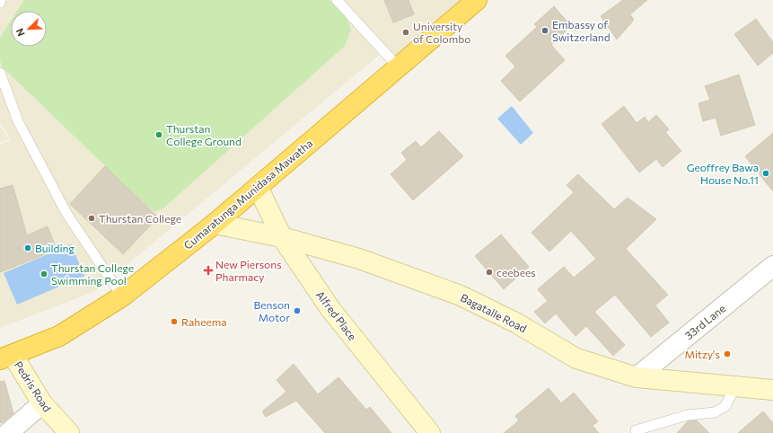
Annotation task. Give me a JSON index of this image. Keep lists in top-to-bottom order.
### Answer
{
  "streets": {
    "highway": ["Cumaratunga Munidasa Mawatha"],
    "street": [
      "Bagatalle Road",
      "Alfred Place",
      "33rd Lane",
      "Pedris Road"
    ]
  },
  "crossings": [
    ["Cumaratunga Munidasa Mawatha", "Bagatalle Road"],
    ["Cumaratunga Munidasa Mawatha", "Alfred Place"],
    ["Cumaratunga Munidasa Mawatha", "Pedris Road"],
    ["Bagatalle Road", "Alfred Place"],
    ["Bagatalle Road", "33rd Lane"]
  ],
  "places": {
    "other": [
      "Embassy of Switzerland",
      "University of Colombo",
      "Thurstan College Ground",
      "Geoffrey Bawa House No.11",
      "Thurstan College",
      "Building",
      "ceebees",
      "Thurstan College Swimming Pool",
      "Benson Motor",
      "Raheema",
      "Mitzy's"
    ],
    "health": ["New Piersons Pharmacy"]
  },
  "north": "bottom left"
}
